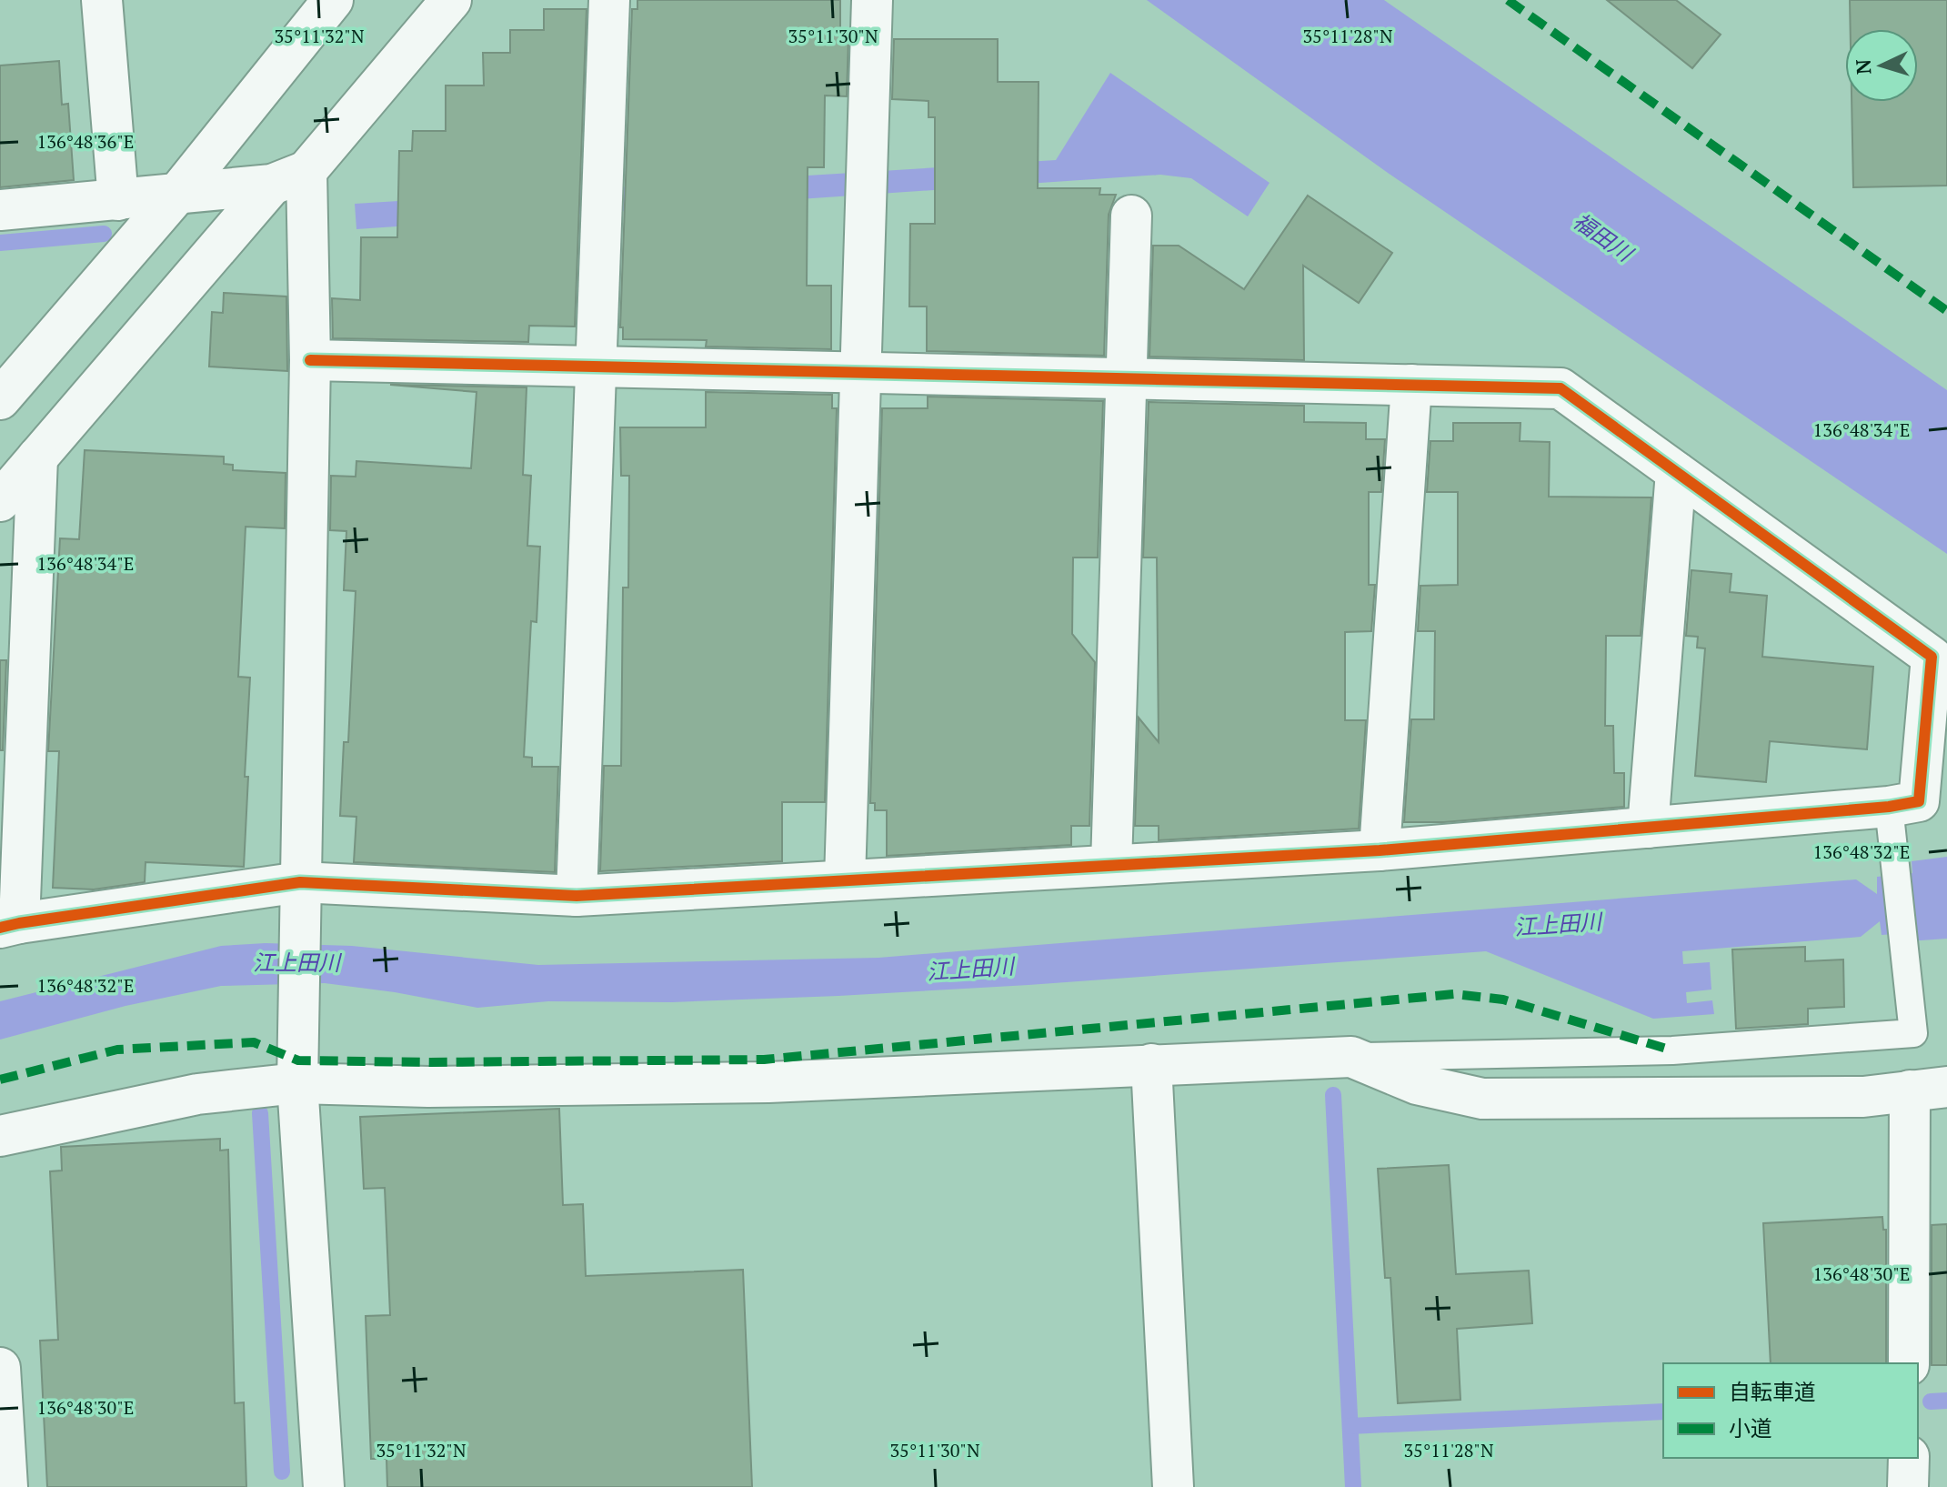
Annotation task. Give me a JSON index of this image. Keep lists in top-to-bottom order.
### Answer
{
  "water": ["福田川", "江上田川"],
  "legend": ["自転車道", "小道"],
  "north": "left",
  "coordinates": [
    "35°11'32\"N",
    "35°11'30\"N",
    "35°11'28\"N",
    "136°48'36\"E",
    "136°48'34\"E",
    "136°48'32\"E",
    "136°48'30\"E"
  ]
}
